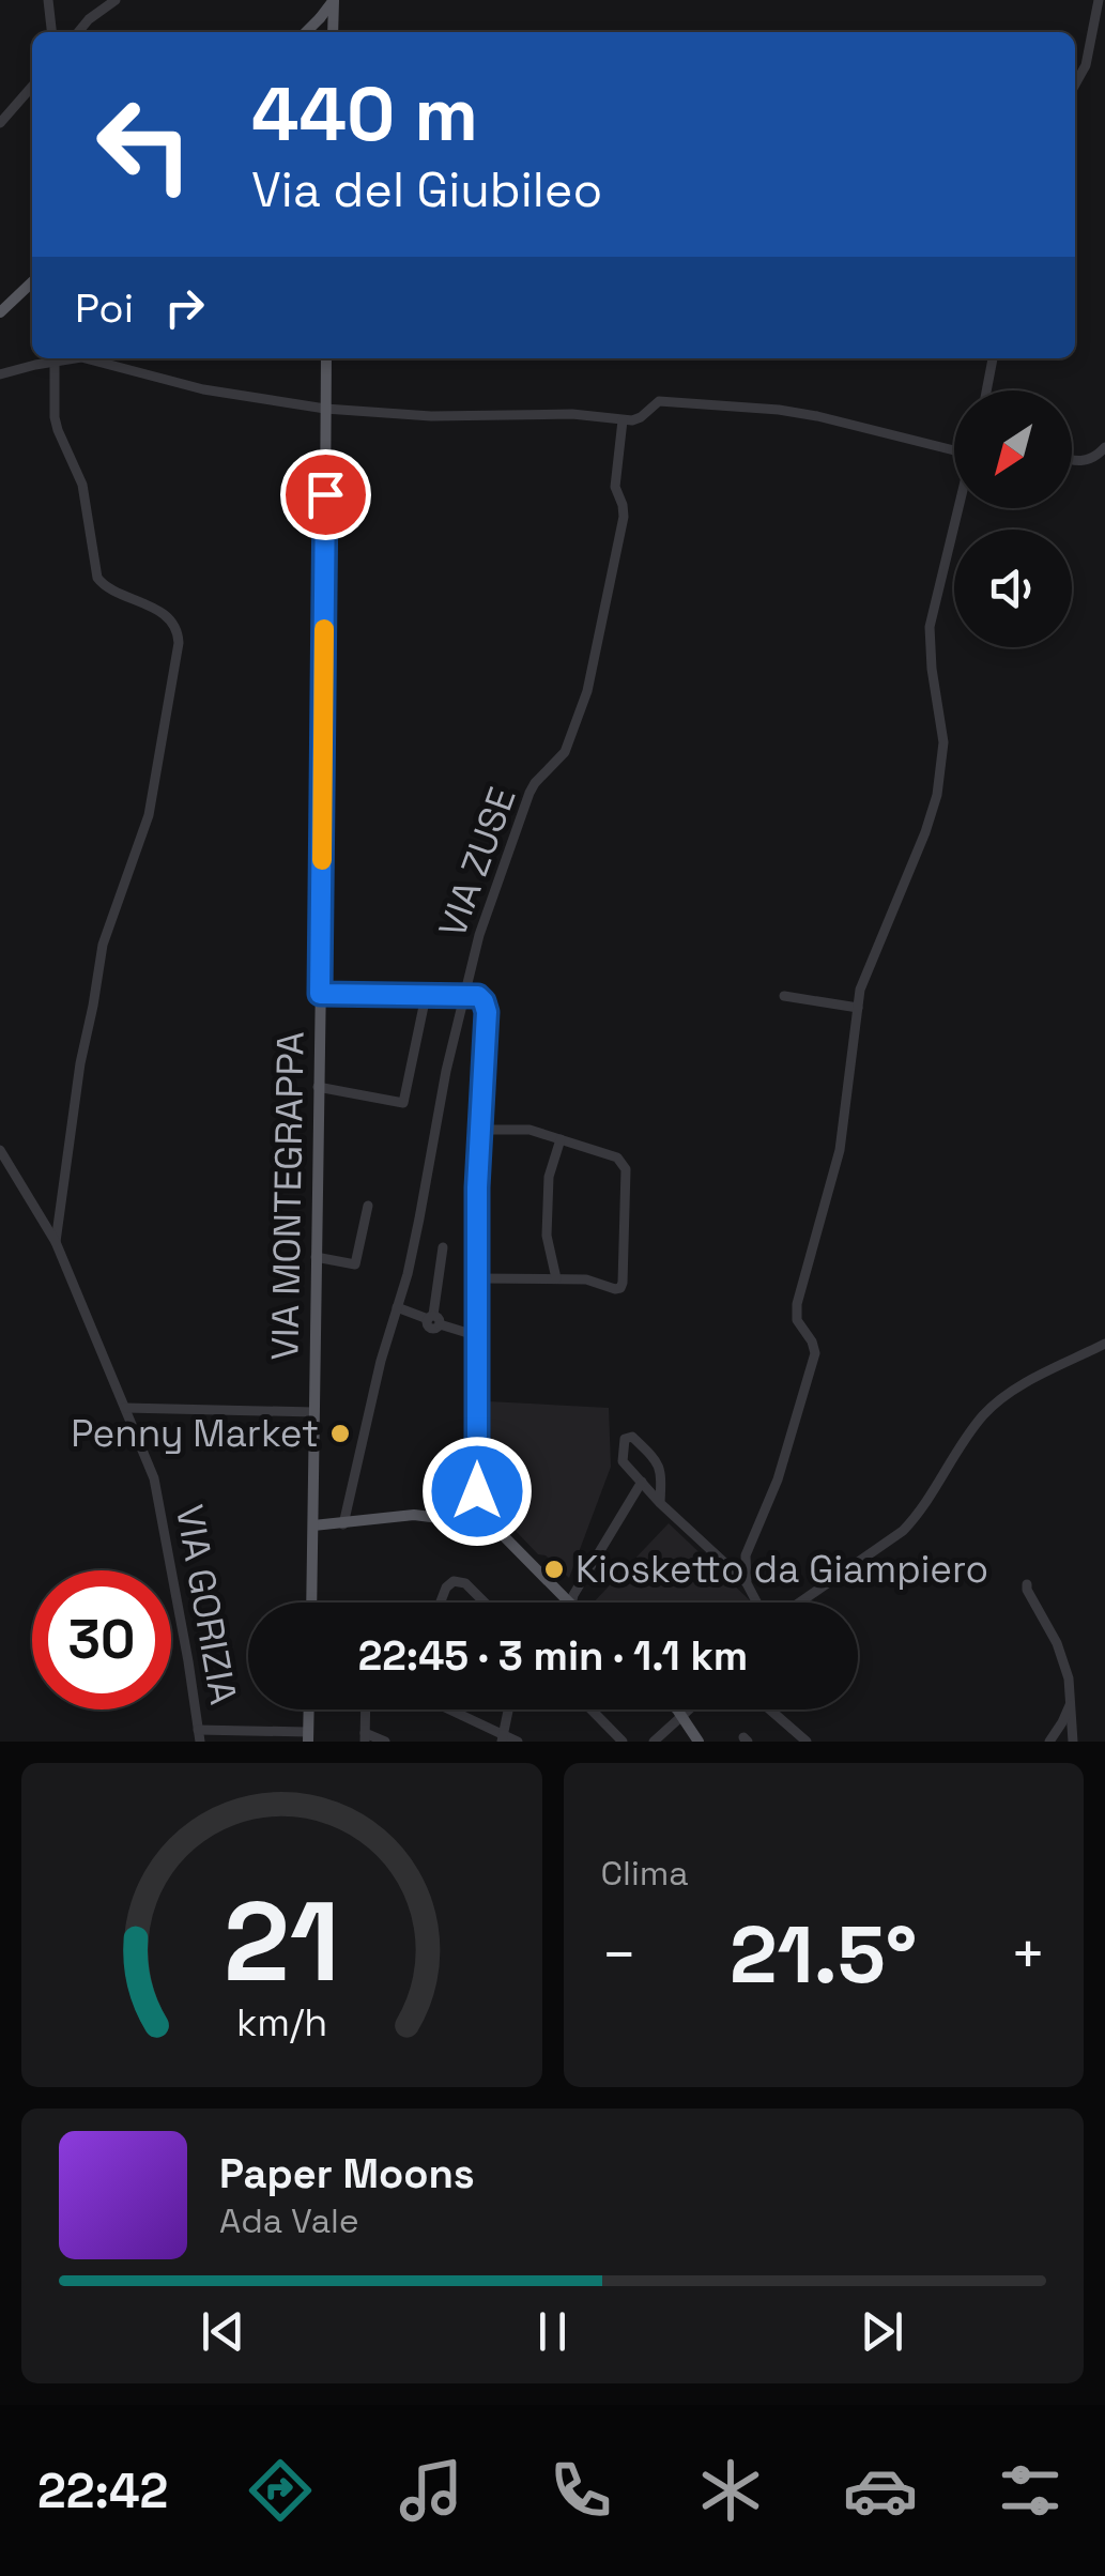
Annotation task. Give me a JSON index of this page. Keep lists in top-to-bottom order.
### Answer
{
  "streets": {
    "main road": ["VIA MONTEGRAPPA"],
    "street": ["VIA ZUSE", "VIA GORIZIA"]
  },
  "places": ["Penny Market", "Kiosketto da Giampiero"],
  "north": "bottom left",
  "page": {
    "turn": ["440 m", "Via del Giubileo"],
    "then": "Poi",
    "limit": "30",
    "trip": "22:45 · 3 min · 1.1 km",
    "tile": "Clima",
    "heat": ["−", "21.5°", "+"],
    "song": ["Paper Moons", "Ada Vale"],
    "tabs": "22:42",
    "gauge": ["21", "km/h"]
  }
}
